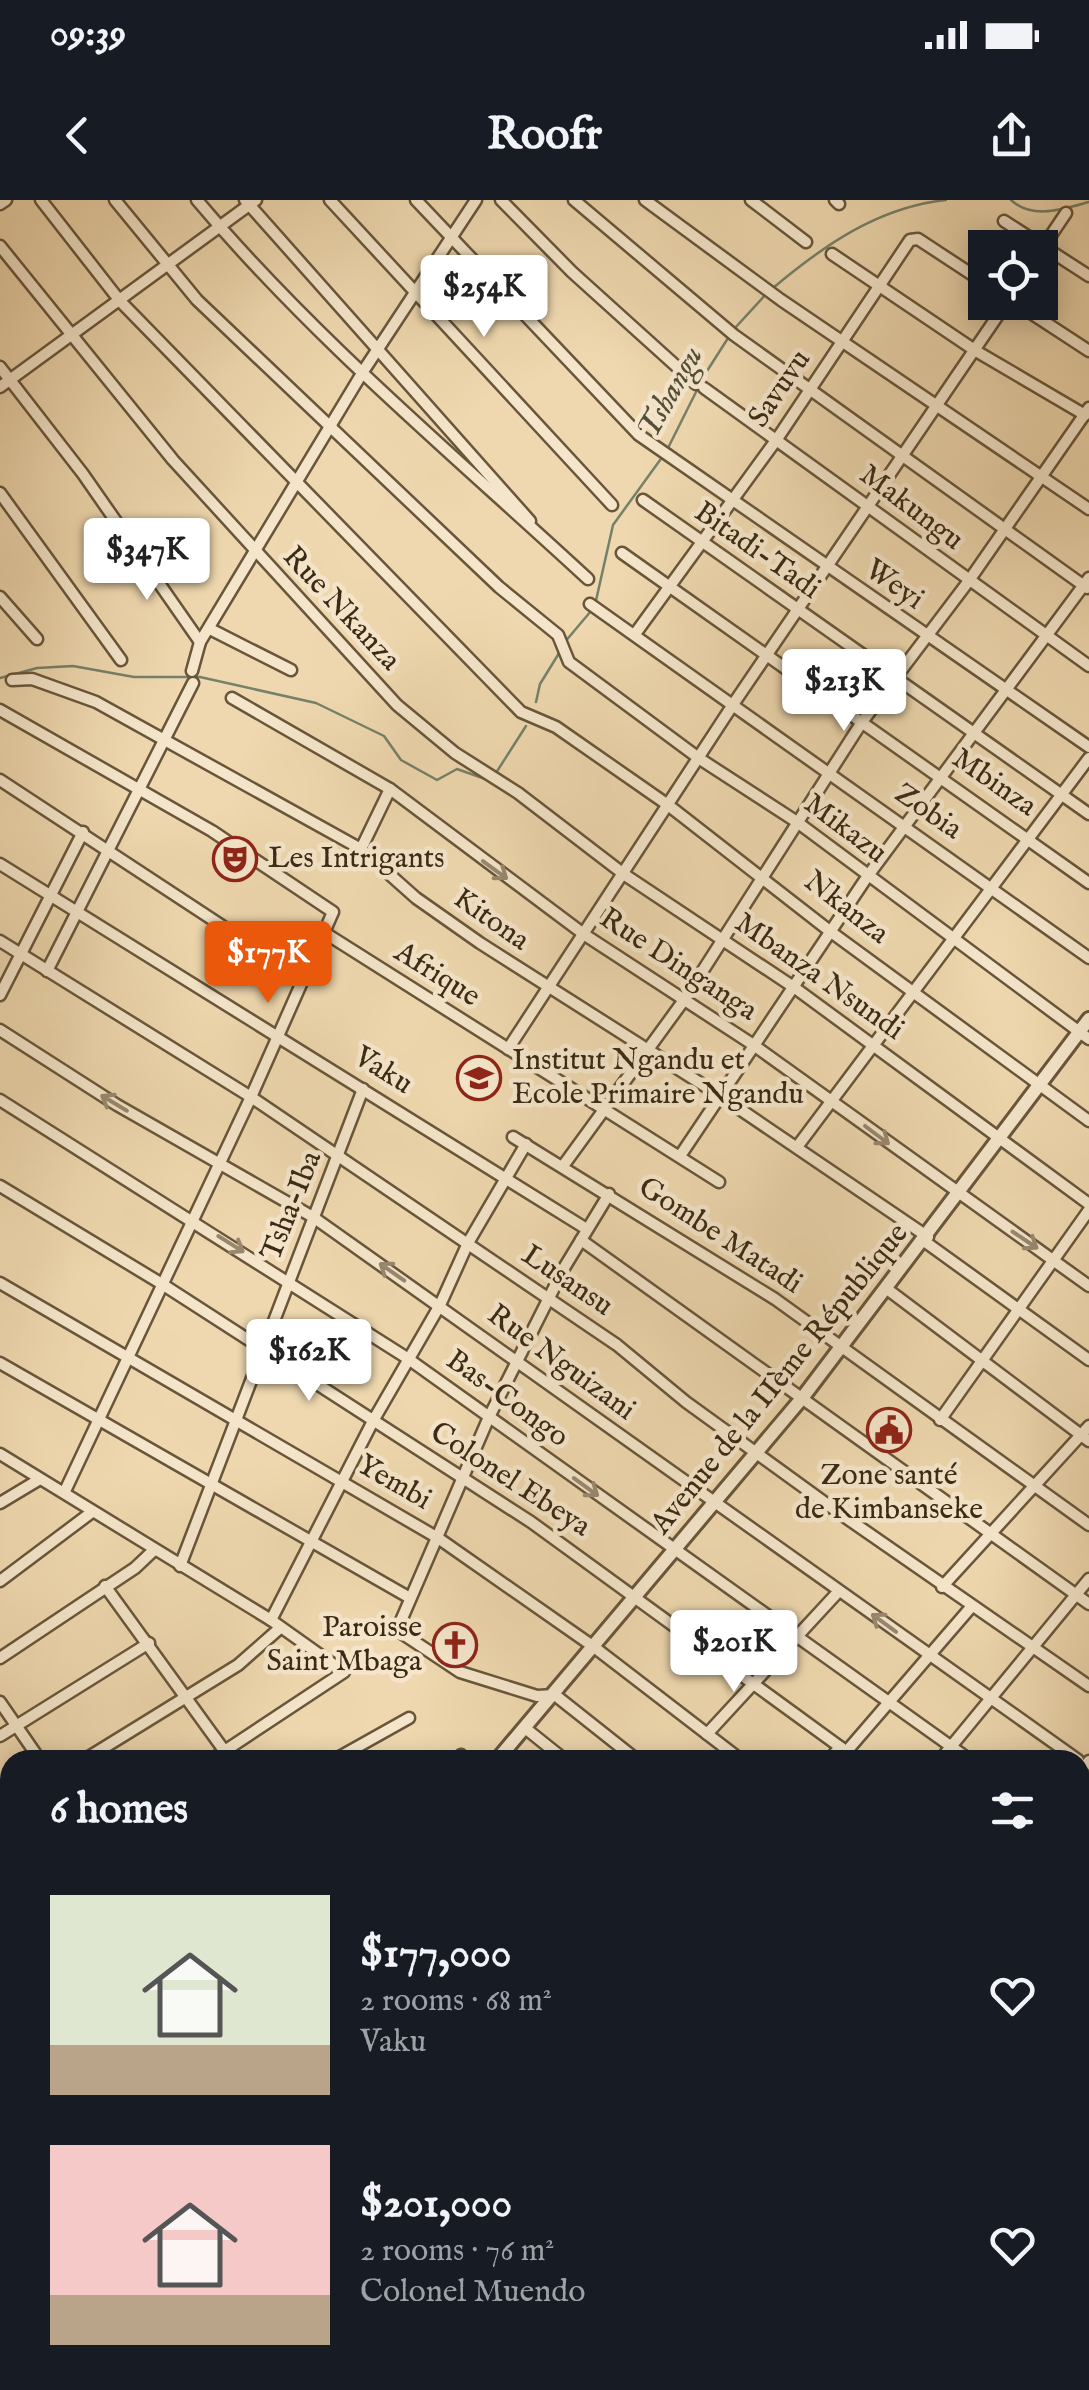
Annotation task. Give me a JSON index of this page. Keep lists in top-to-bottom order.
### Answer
{
  "streets": {
    "street": [
      "Savuvu",
      "Makungu",
      "Bitadi-Tadi",
      "Weyi",
      "Rue Nkanza",
      "Mbinza",
      "Zobia",
      "Mikazu",
      "Nkanza",
      "Kitona",
      "Rue Dinganga",
      "Afrique",
      "Mbanza Nsundi",
      "Vaku",
      "Tsha-Iba",
      "Gombe Matadi",
      "Lusansu",
      "Rue Nguizani",
      "Avenue de la IIème République",
      "Bas-Congo",
      "Colonel Ebeya",
      "Yembi"
    ]
  },
  "crossings": [
    ["Savuvu", "Makungu"],
    ["Savuvu", "Bitadi-Tadi"],
    ["Savuvu", "Weyi"],
    ["Savuvu", "Mbinza"],
    ["Savuvu", "Zobia"],
    ["Rue Nkanza", "Mbanza Nsundi"],
    ["Mikazu", "Avenue de la IIème République"],
    ["Nkanza", "Avenue de la IIème République"],
    ["Kitona", "Avenue de la IIème République"],
    ["Rue Dinganga", "Avenue de la IIème République"],
    ["Mbanza Nsundi", "Avenue de la IIème République"],
    ["Vaku", "Tsha-Iba"],
    ["Vaku", "Avenue de la IIème République"],
    ["Tsha-Iba", "Lusansu"],
    ["Tsha-Iba", "Rue Nguizani"],
    ["Tsha-Iba", "Bas-Congo"],
    ["Tsha-Iba", "Colonel Ebeya"],
    ["Tsha-Iba", "Yembi"],
    ["Gombe Matadi", "Avenue de la IIème République"],
    ["Lusansu", "Avenue de la IIème République"],
    ["Rue Nguizani", "Avenue de la IIème République"],
    ["Avenue de la IIème République", "Bas-Congo"],
    ["Avenue de la IIème République", "Colonel Ebeya"],
    ["Avenue de la IIème République", "Yembi"]
  ],
  "one_way": ["Rue Dinganga", "Rue Nguizani"],
  "water": ["Tshangu"],
  "places": {
    "theatre": ["Les Intrigants"],
    "school or university": ["Institut Ngandu et Ecole Primaire Ngandu"],
    "public building": ["Zone santé de Kimbanseke"],
    "church": ["Paroisse Saint Mbaga"]
  },
  "page": {
    "status": "09:39",
    "header": "Roofr",
    "price": [
      "$254K",
      "$347K",
      "$213K",
      "$177K",
      "$162K",
      "$201K"
    ],
    "heading": "6 homes",
    "list": [
      {
        "name": "$177,000",
        "note": "2 rooms · 68 m² · Vaku"
      },
      {
        "name": "$201,000",
        "note": "2 rooms · 76 m² · Colonel Muendo"
      }
    ]
  }
}
